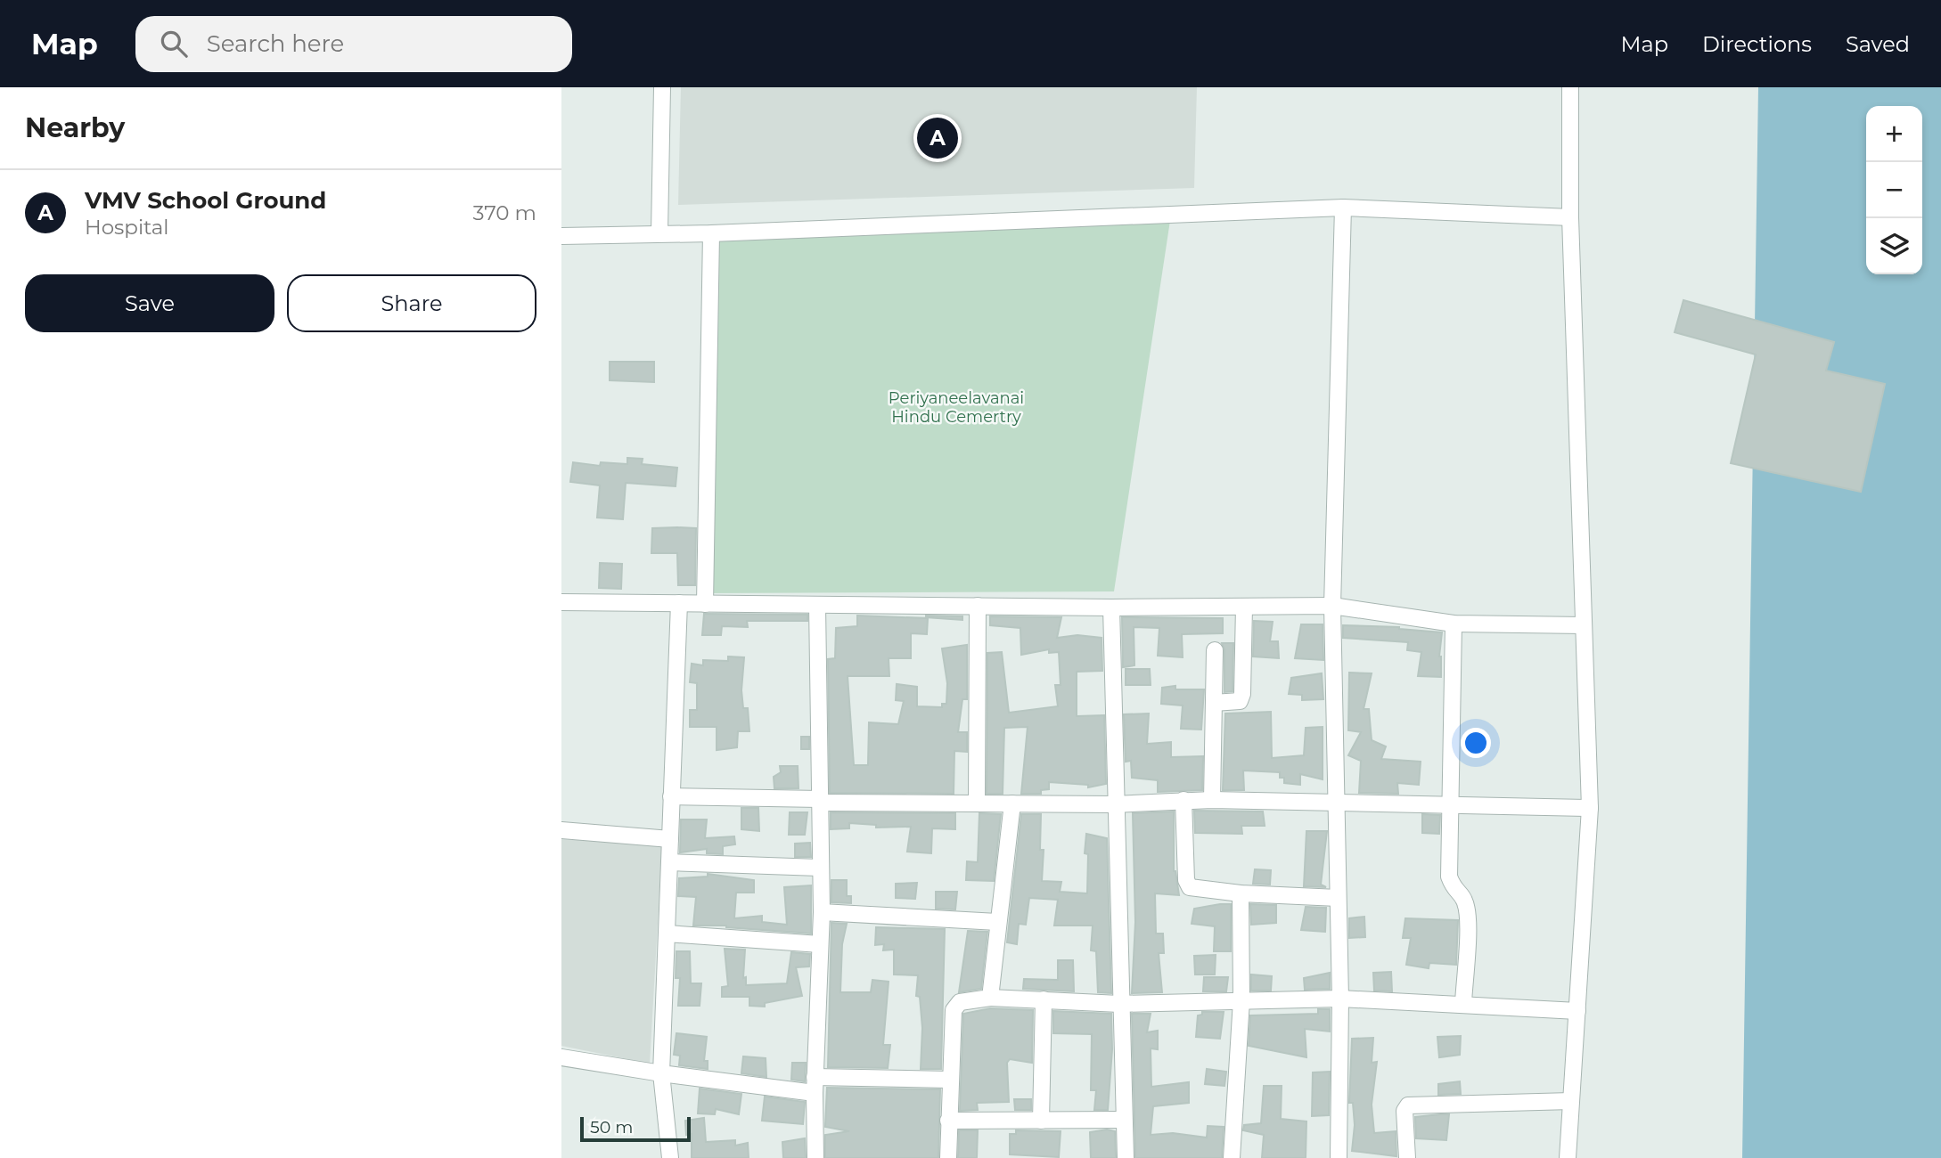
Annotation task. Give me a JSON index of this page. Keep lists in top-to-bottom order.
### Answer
{
  "parks": ["Periyaneelavanai Hindu Cemertry"],
  "scale_bar": "50 m",
  "page": {
    "header": "Map",
    "search": "Search here",
    "nav": ["Map", "Directions", "Saved"],
    "heading": "Nearby",
    "map_buttons": ["+", "−"],
    "pins": "A",
    "list": [
      {
        "mark": "A",
        "name": "VMV School Ground",
        "note": "Hospital",
        "value": "370 m"
      }
    ],
    "buttons": ["Save", "Share"],
    "scale": "50 m"
  }
}
